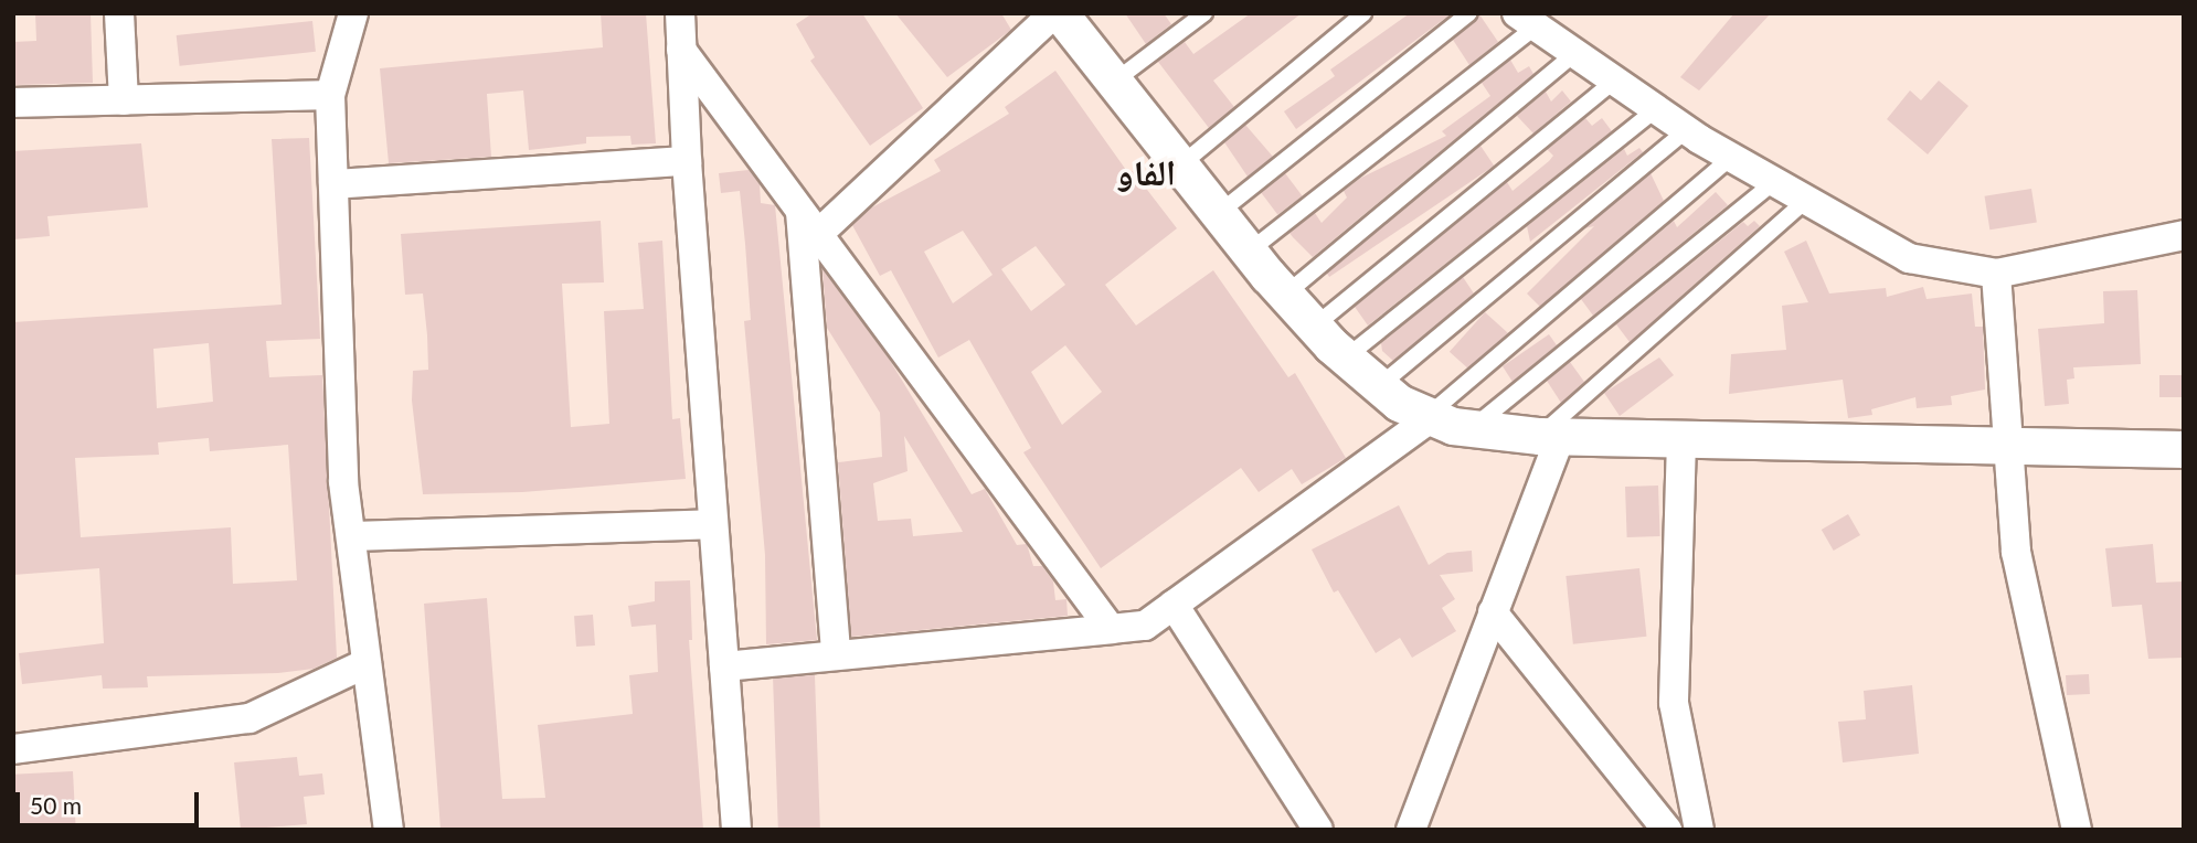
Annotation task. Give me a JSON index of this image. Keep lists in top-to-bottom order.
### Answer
{
  "districts": ["الفاو"],
  "scale_bar": "50 m"
}
